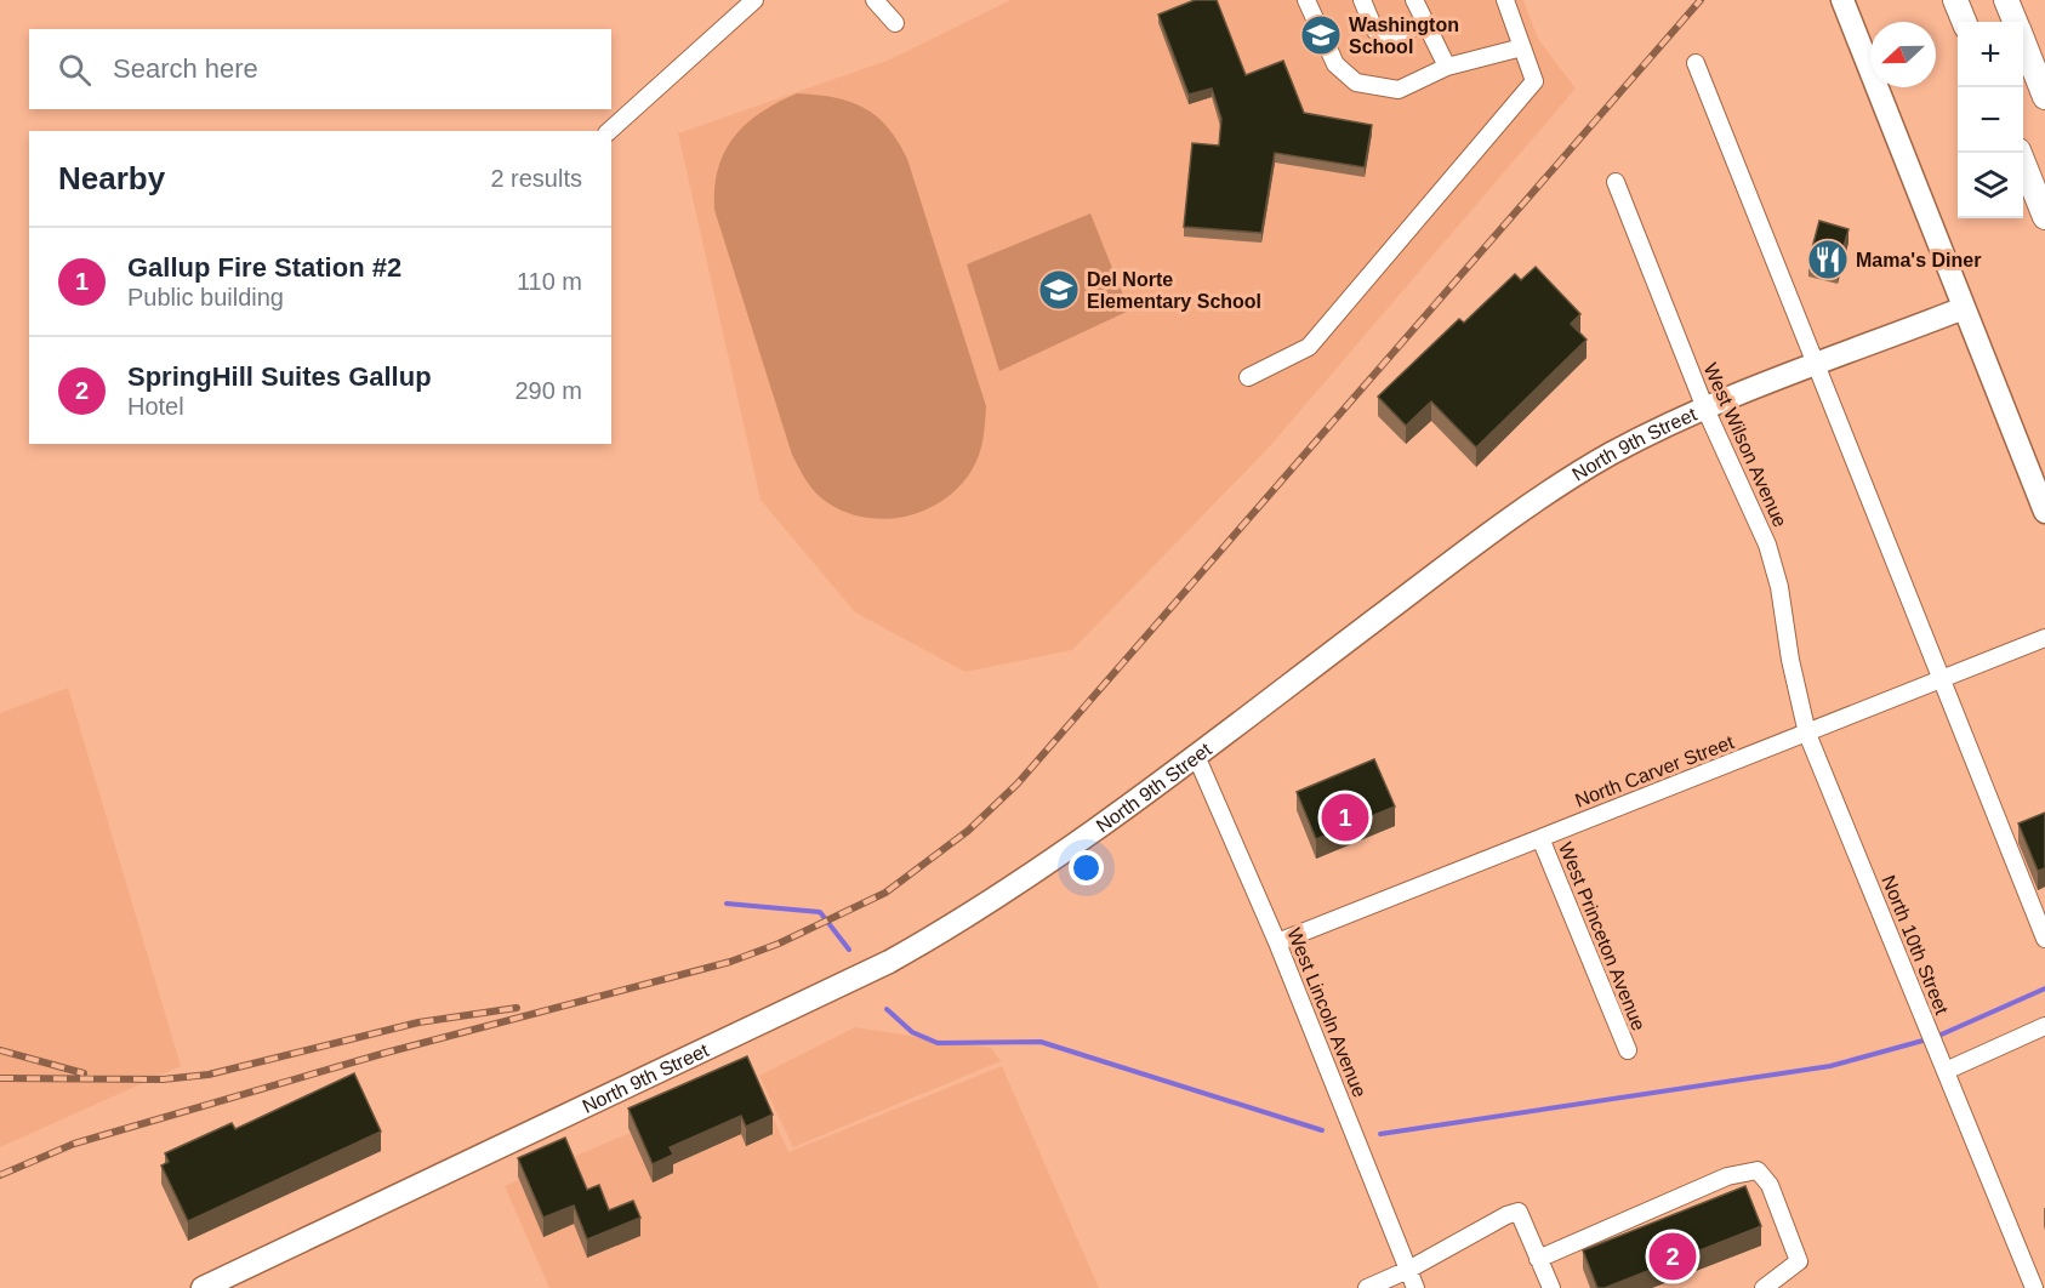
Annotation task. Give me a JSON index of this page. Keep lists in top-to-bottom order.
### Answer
{
  "streets": {
    "main road": ["North 9th Street"],
    "street": [
      "West Wilson Avenue",
      "North Carver Street",
      "West Princeton Avenue",
      "North 10th Street",
      "West Lincoln Avenue"
    ]
  },
  "crossings": [
    ["West Wilson Avenue", "North 9th Street"],
    ["West Wilson Avenue", "North Carver Street"],
    ["West Wilson Avenue", "North 10th Street"],
    ["North 9th Street", "West Lincoln Avenue"],
    ["North Carver Street", "West Princeton Avenue"],
    ["North Carver Street", "North 10th Street"],
    ["North Carver Street", "West Lincoln Avenue"]
  ],
  "places": {
    "school or university": ["Washington School", "Del Norte Elementary School"],
    "restaurant": ["Mama's Diner"]
  },
  "north": "left",
  "page": {
    "map_buttons": ["+", "−"],
    "search": "Search here",
    "heading": ["Nearby", "2 results"],
    "list": [
      {
        "mark": "1",
        "name": "Gallup Fire Station #2",
        "note": "Public building",
        "value": "110 m"
      },
      {
        "mark": "2",
        "name": "SpringHill Suites Gallup",
        "note": "Hotel",
        "value": "290 m"
      }
    ],
    "pins": ["1", "2"]
  }
}
